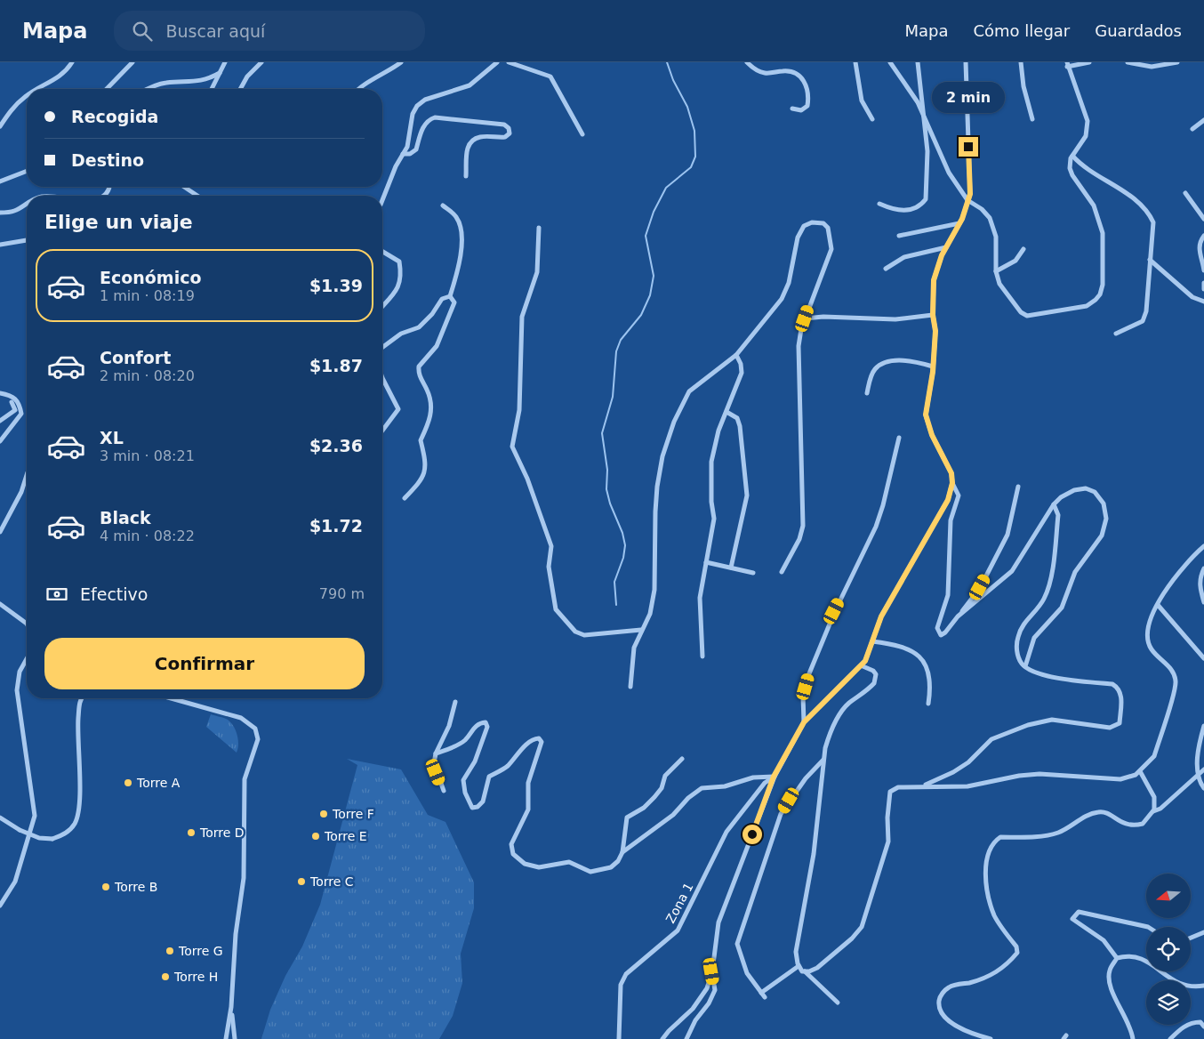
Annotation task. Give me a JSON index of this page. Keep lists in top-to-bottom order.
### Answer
{
  "streets": {
    "street": ["Zona 1"]
  },
  "places": [
    "Torre A",
    "Torre F",
    "Torre D",
    "Torre E",
    "Torre C",
    "Torre B",
    "Torre G",
    "Torre H"
  ],
  "north": "left",
  "page": {
    "header": "Mapa",
    "search": "Buscar aquí",
    "nav": ["Mapa", "Cómo llegar", "Guardados"],
    "bubble": "2 min",
    "banner": ["Recogida", "Destino"],
    "heading": "Elige un viaje",
    "list": [
      {
        "name": "Económico",
        "note": "1 min · 08:19",
        "value": "$1.39"
      },
      {
        "name": "Confort",
        "note": "2 min · 08:20",
        "value": "$1.87"
      },
      {
        "name": "XL",
        "note": "3 min · 08:21",
        "value": "$2.36"
      },
      {
        "name": "Black",
        "note": "4 min · 08:22",
        "value": "$1.72"
      }
    ],
    "pay": ["Efectivo", "790 m"],
    "buttons": "Confirmar"
  }
}
